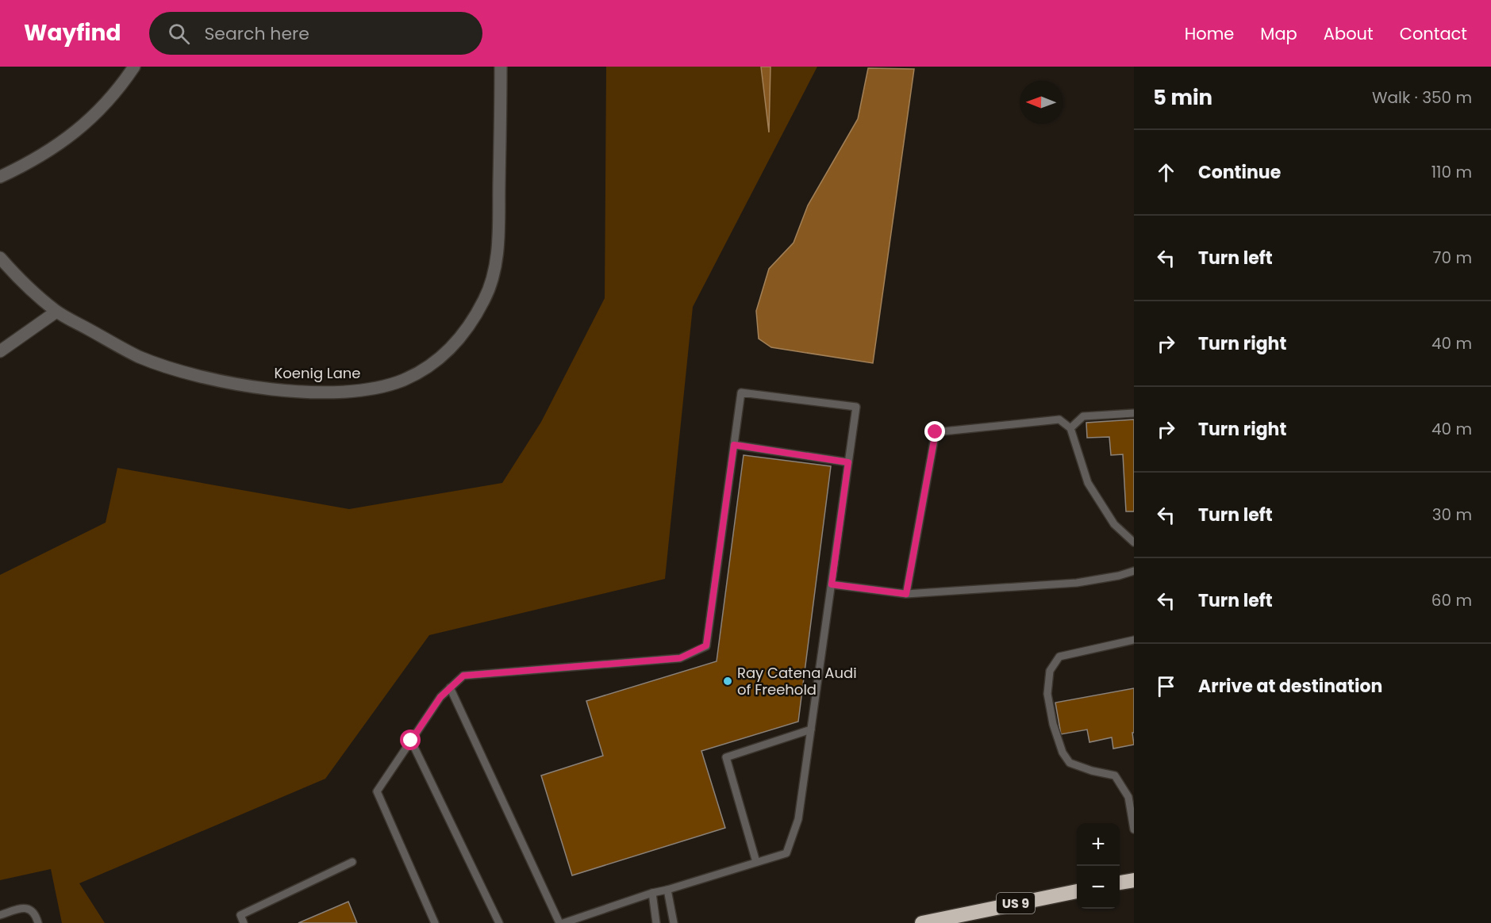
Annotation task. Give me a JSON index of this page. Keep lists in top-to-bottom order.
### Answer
{
  "streets": {
    "highway": ["US 9"],
    "street": ["Koenig Lane"]
  },
  "places": ["Ray Catena Audi of Freehold"],
  "north": "left",
  "page": {
    "header": "Wayfind",
    "search": "Search here",
    "nav": [
      "Home",
      "Map",
      "About",
      "Contact"
    ],
    "heading": ["5 min", "Walk · 350 m"],
    "list": [
      ["Continue", "110 m"],
      ["Turn left", "70 m"],
      ["Turn right", "40 m"],
      ["Turn right", "40 m"],
      ["Turn left", "30 m"],
      ["Turn left", "60 m"],
      "Arrive at destination"
    ],
    "map_buttons": ["+", "−"]
  }
}
